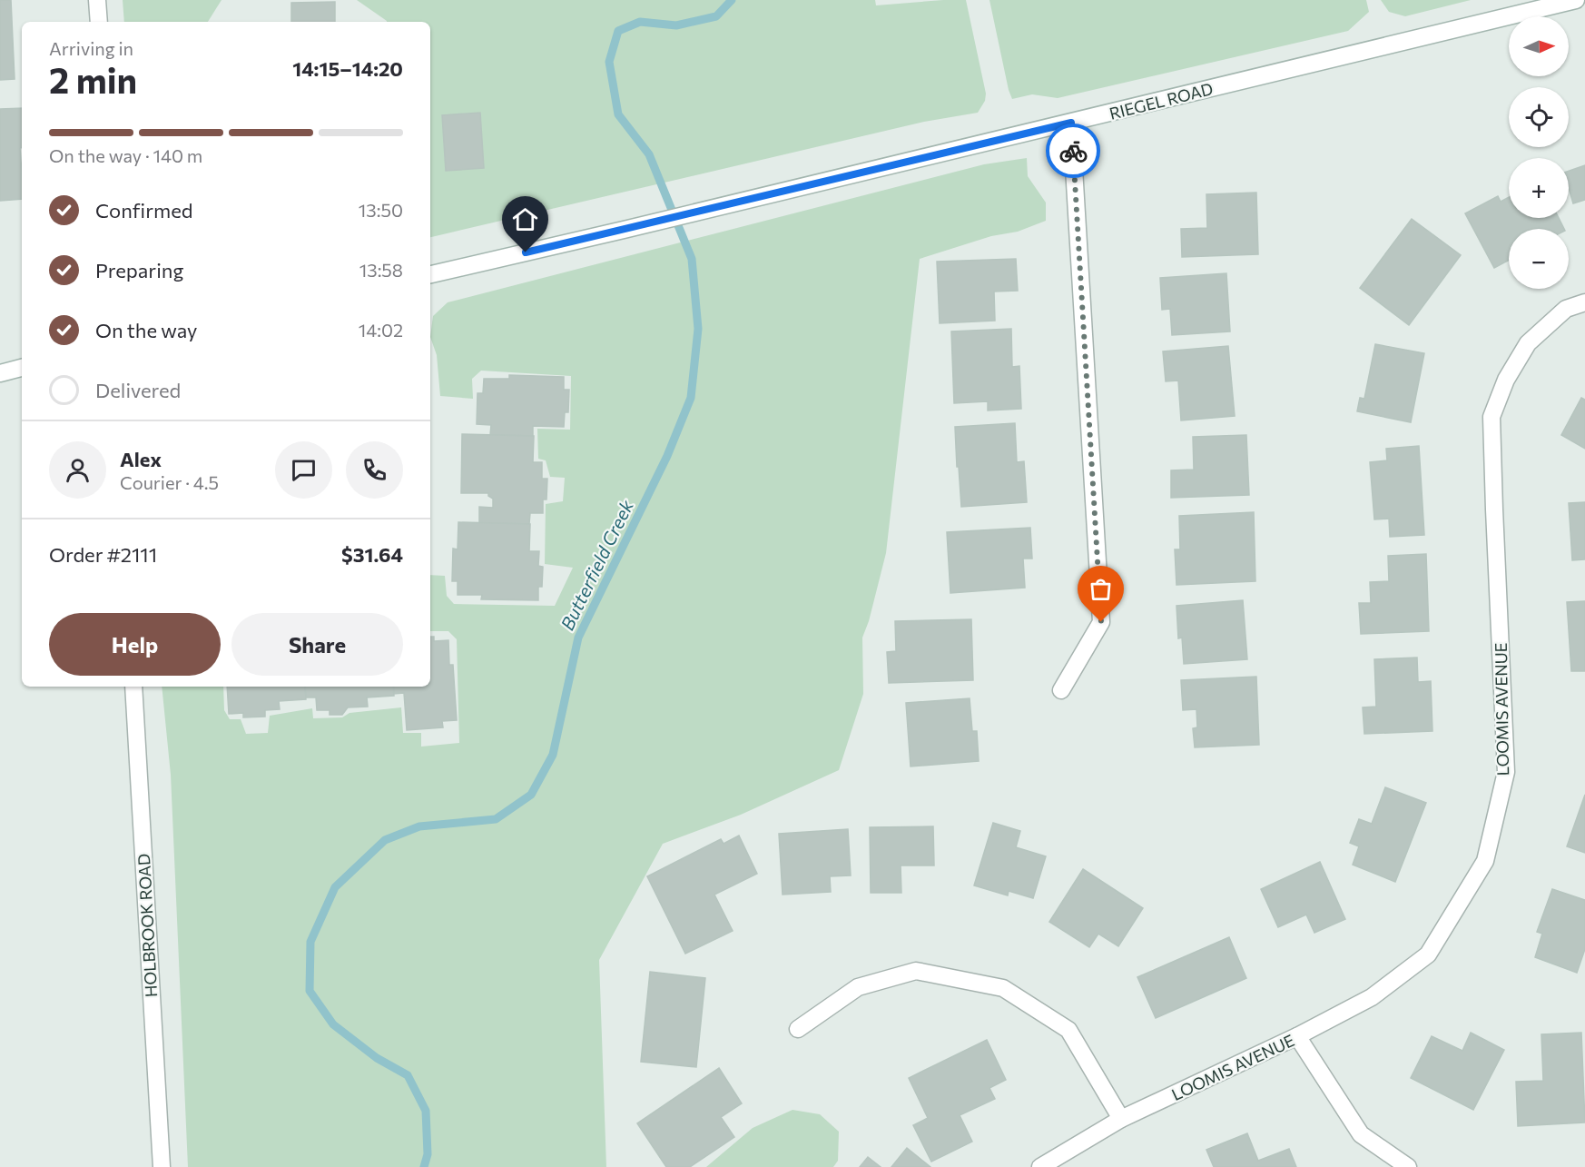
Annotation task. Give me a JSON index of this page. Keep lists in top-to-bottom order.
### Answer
{
  "streets": {
    "street": ["RIEGEL ROAD", "LOOMIS AVENUE", "HOLBROOK ROAD"]
  },
  "water": ["Butterfield Creek"],
  "north": "right",
  "page": {
    "map_buttons": ["+", "−"],
    "heading": ["2 min", "Arriving in", "14:15–14:20"],
    "panel": [
      "Alex",
      "Courier · 4.5",
      "Order #2111",
      "$31.64"
    ],
    "bar": "On the way · 140 m",
    "list": [
      ["Confirmed", "13:50"],
      ["Preparing", "13:58"],
      ["On the way", "14:02"],
      "Delivered"
    ],
    "buttons": ["Help", "Share"]
  }
}
